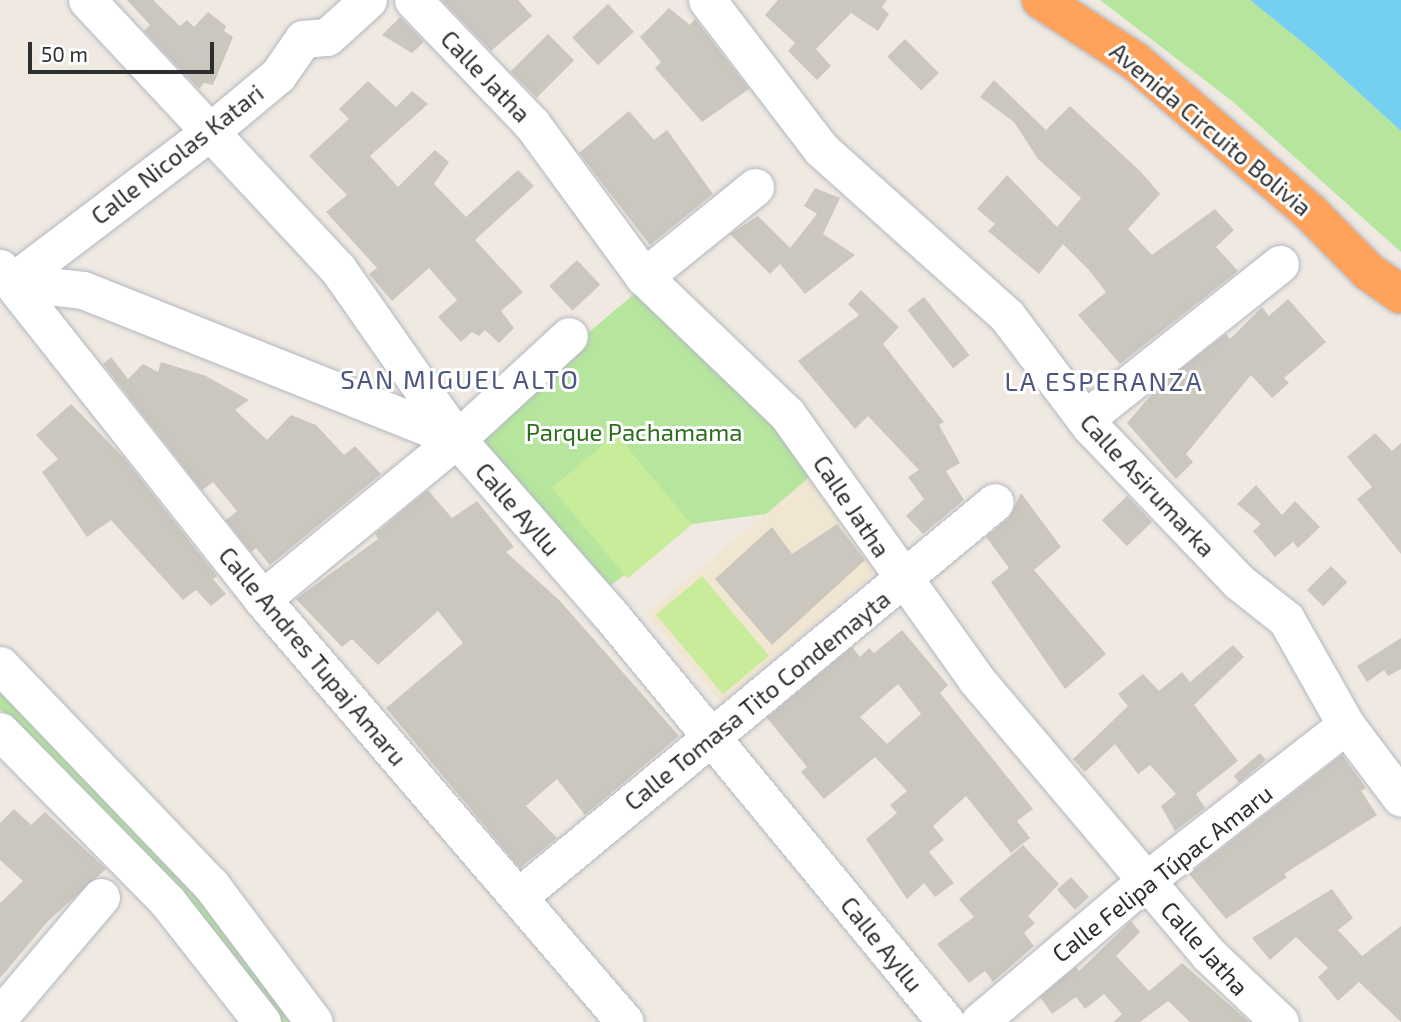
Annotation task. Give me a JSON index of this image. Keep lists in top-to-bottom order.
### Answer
{
  "streets": {
    "highway": ["Avenida Circuito Bolivia"],
    "street": [
      "Calle Jatha",
      "Calle Nicolas Katari",
      "Calle Asirumarka",
      "Calle Ayllu",
      "Calle Andres Tupaj Amaru",
      "Calle Tomasa Tito Condemayta",
      "Calle Felipa Túpac Amaru"
    ]
  },
  "crossings": [
    ["Calle Jatha", "Calle Tomasa Tito Condemayta"],
    ["Calle Jatha", "Calle Felipa Túpac Amaru"],
    ["Calle Nicolas Katari", "Calle Ayllu"],
    ["Calle Nicolas Katari", "Calle Andres Tupaj Amaru"],
    ["Calle Asirumarka", "Calle Felipa Túpac Amaru"],
    ["Calle Ayllu", "Calle Tomasa Tito Condemayta"],
    ["Calle Andres Tupaj Amaru", "Calle Tomasa Tito Condemayta"]
  ],
  "districts": ["SAN MIGUEL ALTO", "LA ESPERANZA"],
  "parks": ["Parque Pachamama"],
  "scale_bar": "50 m"
}
